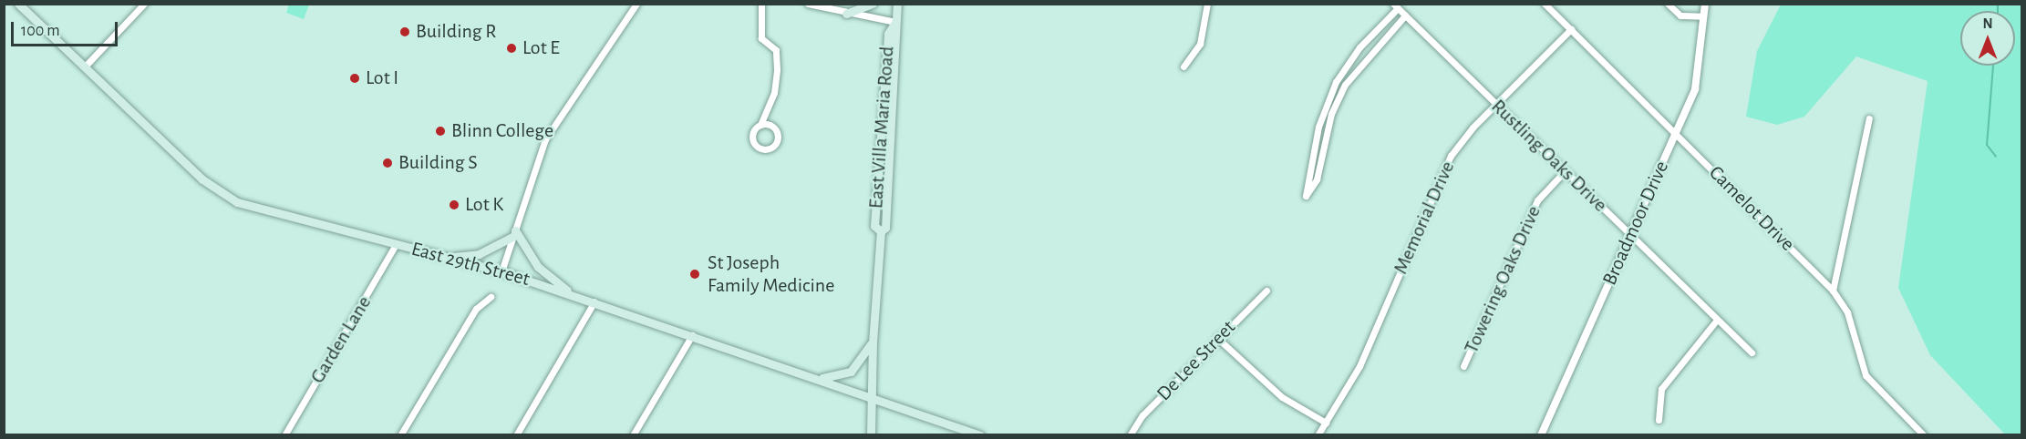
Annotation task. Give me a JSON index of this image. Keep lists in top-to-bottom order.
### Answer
{
  "streets": {
    "main road": ["East Villa Maria Road", "East 29th Street"],
    "street": [
      "Rustling Oaks Drive",
      "Camelot Drive",
      "Memorial Drive",
      "Broadmoor Drive",
      "Towering Oaks Drive",
      "Garden Lane",
      "De Lee Street"
    ]
  },
  "crossings": [
    ["East Villa Maria Road", "East 29th Street"],
    ["Rustling Oaks Drive", "Memorial Drive"],
    ["Rustling Oaks Drive", "Broadmoor Drive"],
    ["Rustling Oaks Drive", "Towering Oaks Drive"],
    ["Camelot Drive", "Memorial Drive"],
    ["Camelot Drive", "Broadmoor Drive"],
    ["East 29th Street", "Garden Lane"]
  ],
  "places": [
    "Building R",
    "Lot E",
    "Lot I",
    "Blinn College",
    "Building S",
    "Lot K",
    "St Joseph Family Medicine"
  ],
  "scale_bar": "100 m",
  "north": "top"
}
